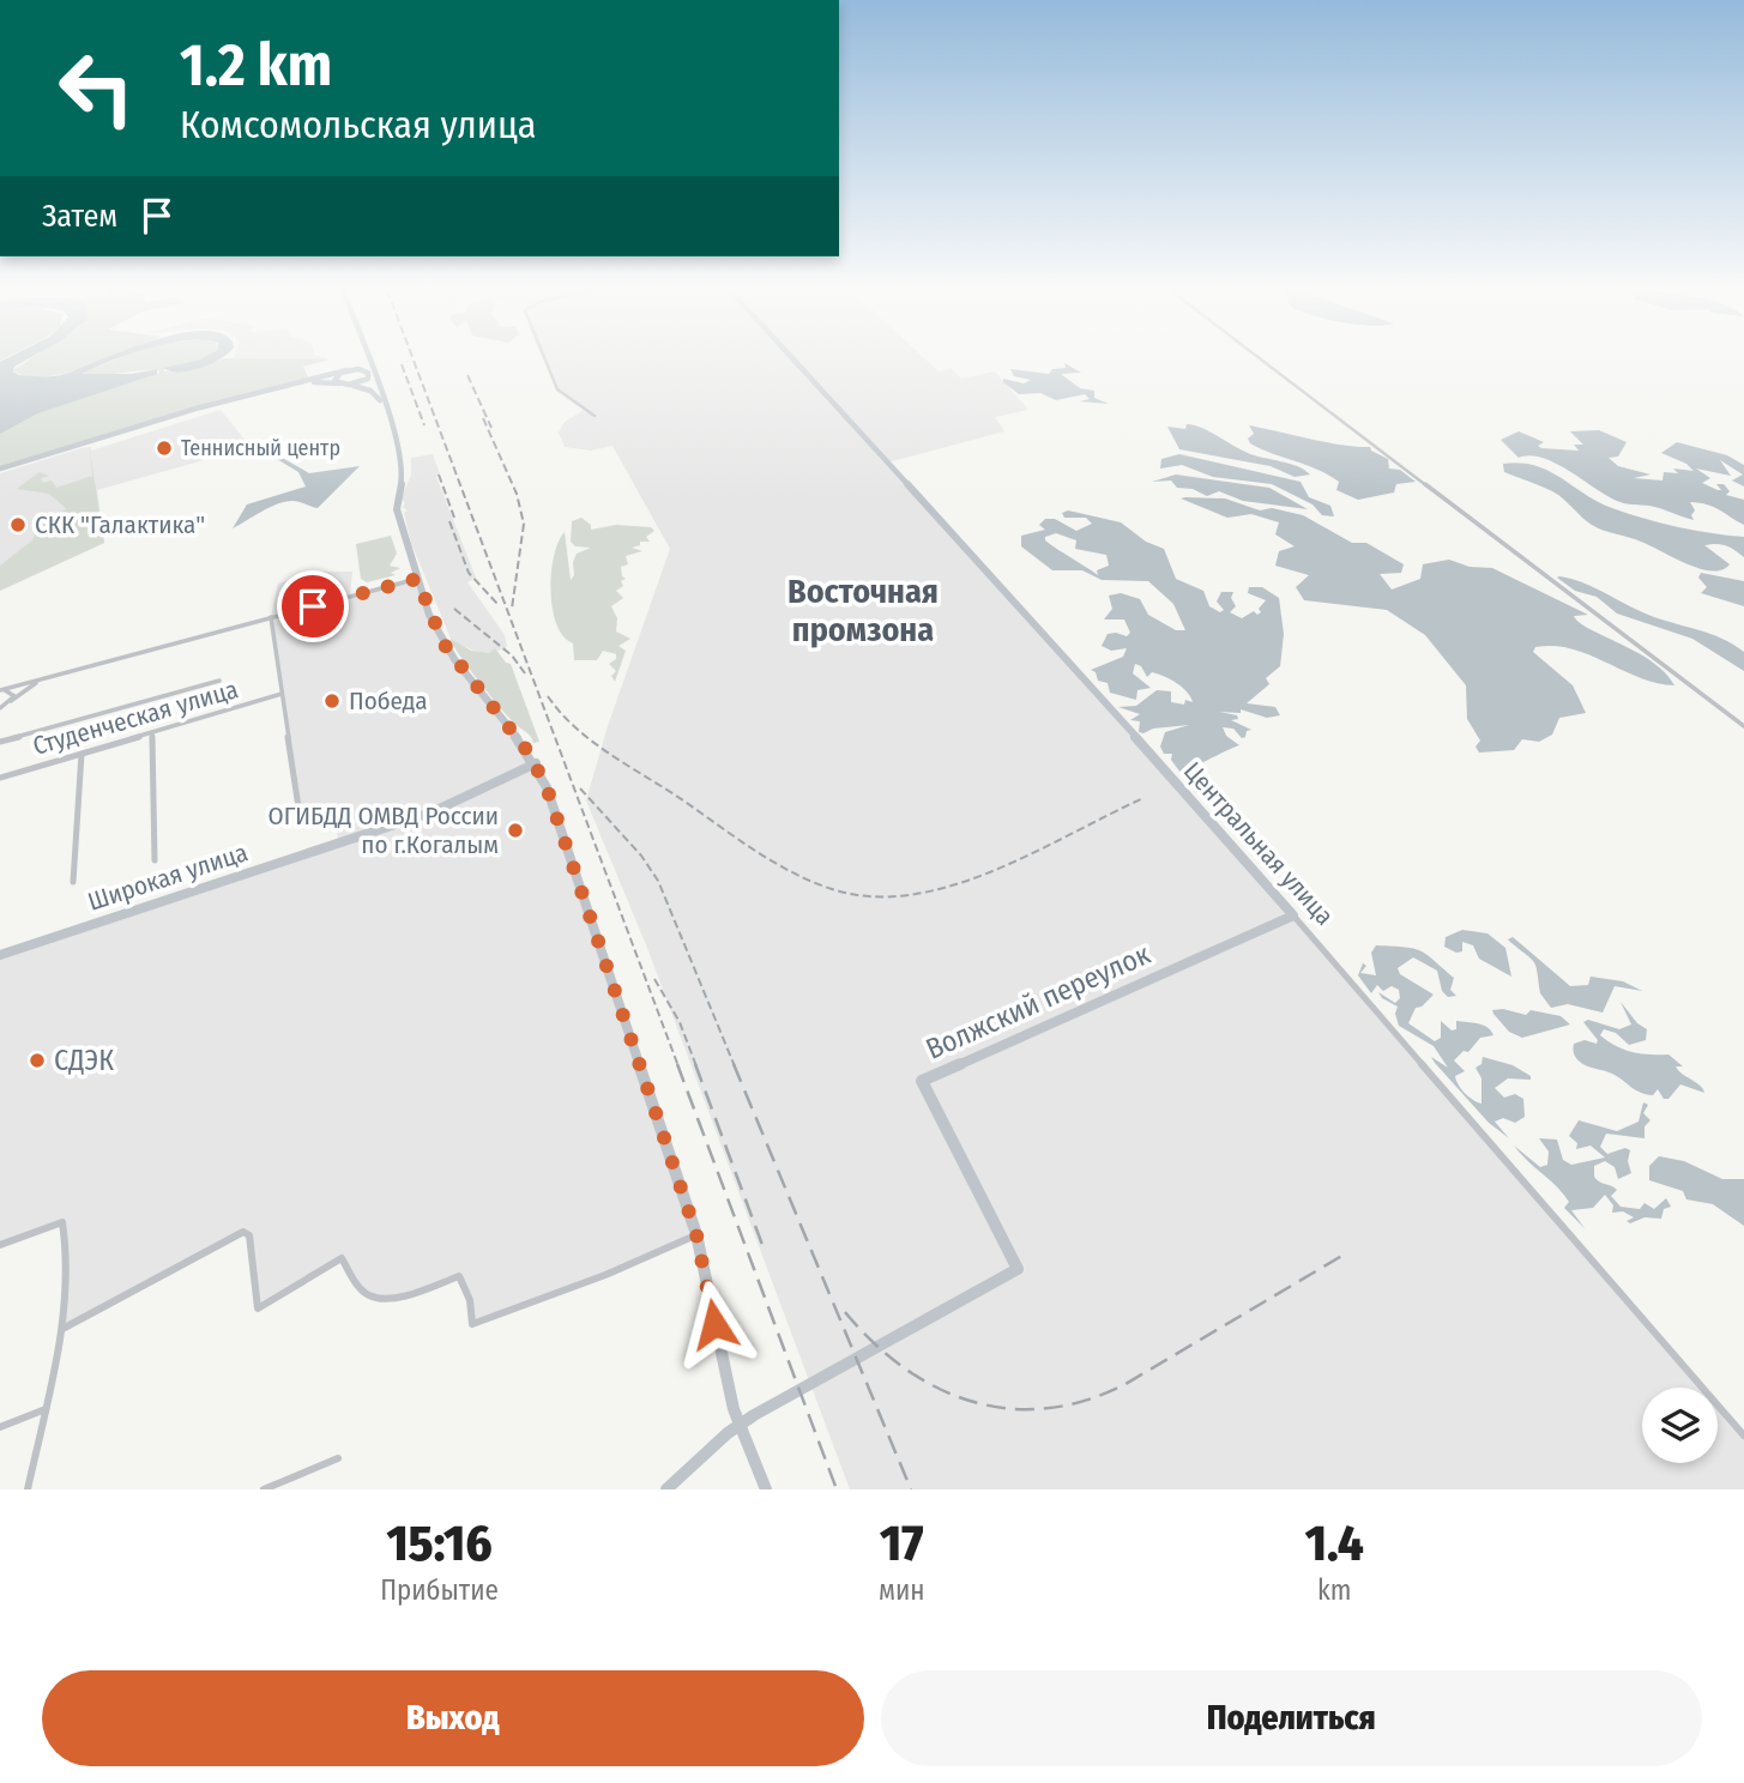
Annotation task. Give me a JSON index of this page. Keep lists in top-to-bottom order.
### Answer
{
  "streets": {
    "main road": ["Центральная улица", "Широкая улица", "Волжский переулок"],
    "street": ["Студенческая улица"]
  },
  "crossings": [
    ["Центральная улица", "Волжский переулок"]
  ],
  "districts": ["Восточная промзона"],
  "places": [
    "Теннисный центр",
    "СКК \"Галактика\"",
    "Победа",
    "ОГИБДД ОМВД России по г.Когалым",
    "СДЭК"
  ],
  "page": {
    "turn": ["1.2 km", "Комсомольская улица"],
    "then": "Затем",
    "eta": [
      "15:16",
      "Прибытие",
      "17",
      "мин",
      "1.4",
      "km"
    ],
    "buttons": ["Выход", "Поделиться"]
  }
}
